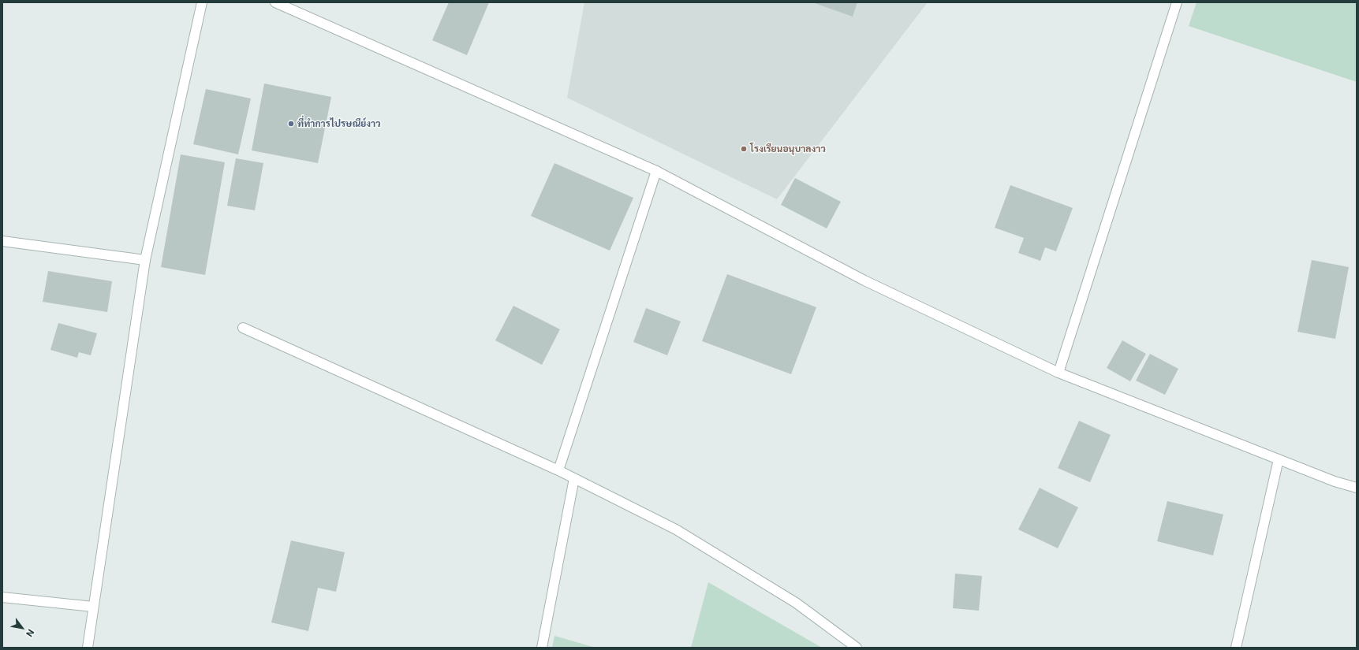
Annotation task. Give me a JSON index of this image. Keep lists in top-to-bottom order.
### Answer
{
  "places": ["ที่ทำการไปรษณีย์งาว", "โรงเรียนอนุบาลงาว"],
  "north": "bottom right"
}
